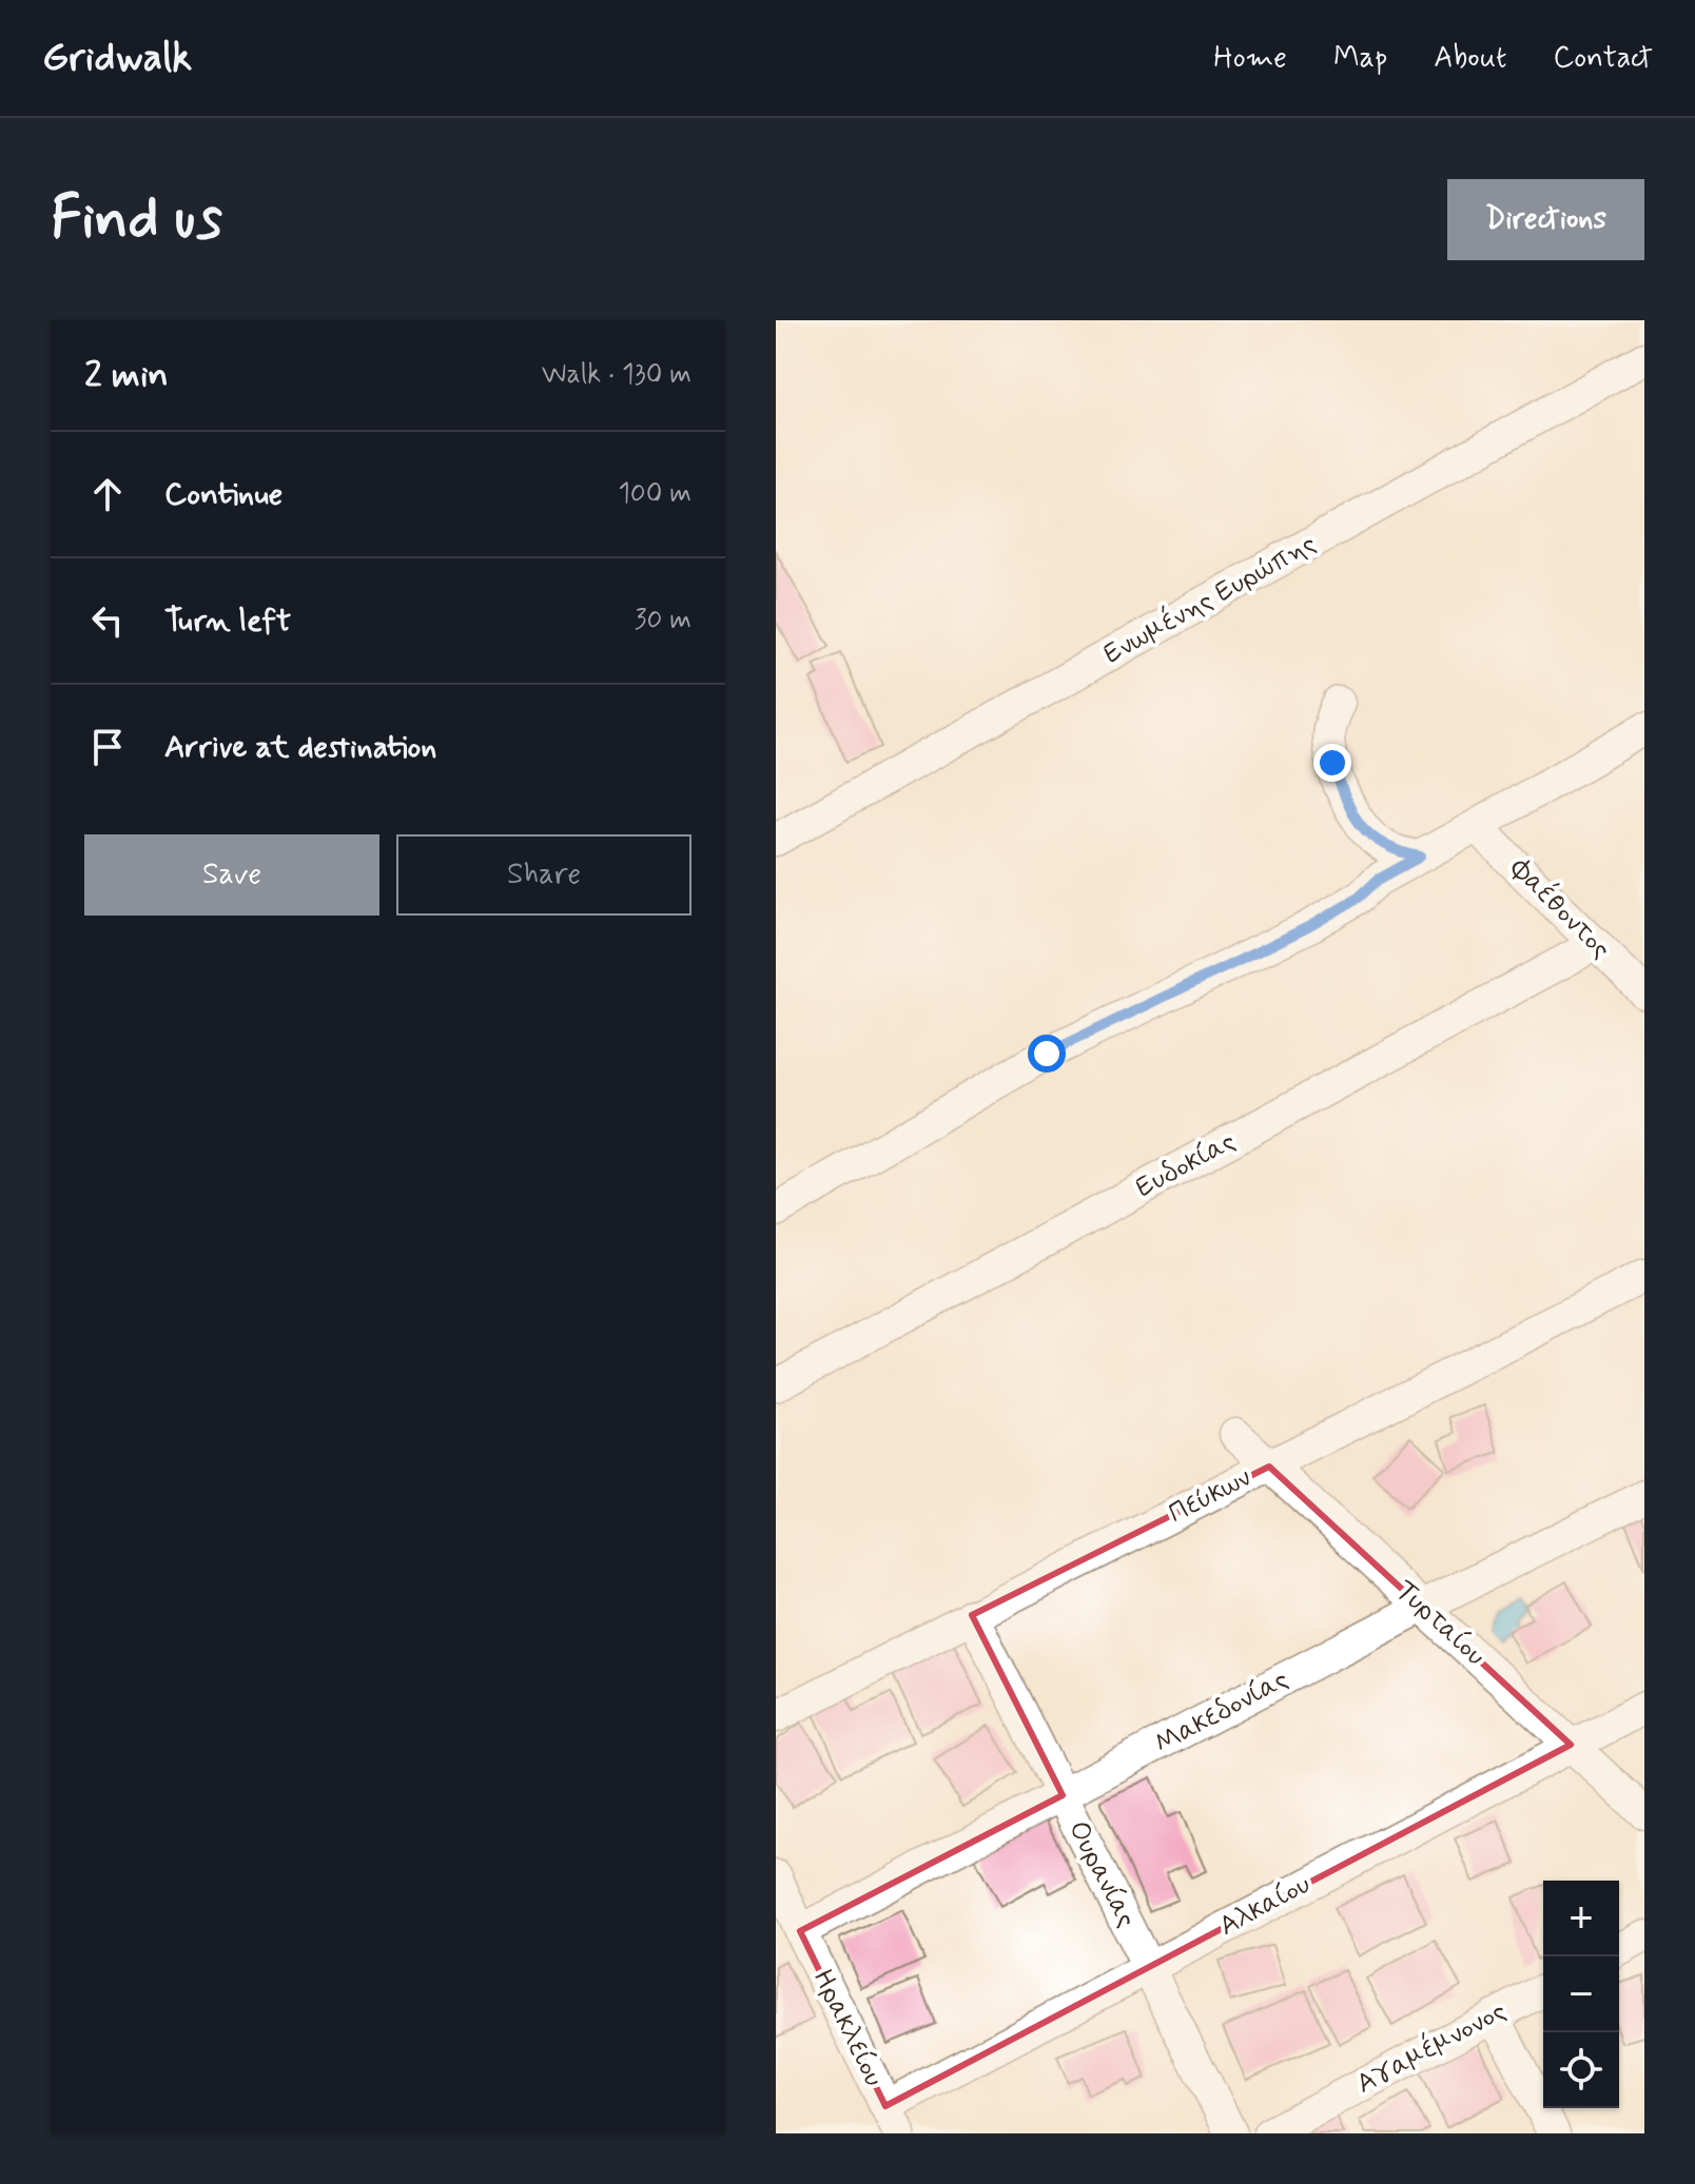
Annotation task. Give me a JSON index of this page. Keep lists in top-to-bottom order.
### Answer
{
  "streets": {
    "street": [
      "Ενωμένης Ευρώπης",
      "Φαέθοντος",
      "Ευδοκίας",
      "Πεύκων",
      "Τυρταίου",
      "Μακεδονίας",
      "Ουρανίας",
      "Αλκαίου",
      "Ηρακλείου",
      "Αγαμέμνονος"
    ]
  },
  "crossings": [
    ["Φαέθοντος", "Ευδοκίας"],
    ["Πεύκων", "Τυρταίου"],
    ["Πεύκων", "Ουρανίας"],
    ["Τυρταίου", "Μακεδονίας"],
    ["Τυρταίου", "Αλκαίου"],
    ["Μακεδονίας", "Ουρανίας"],
    ["Μακεδονίας", "Ηρακλείου"],
    ["Ουρανίας", "Αλκαίου"],
    ["Αλκαίου", "Ηρακλείου"]
  ],
  "page": {
    "header": "Gridwalk",
    "nav": [
      "Home",
      "Map",
      "About",
      "Contact"
    ],
    "buttons": [
      "Directions",
      ["Save", "Share"]
    ],
    "title": "Find us",
    "heading": ["2 min", "Walk · 130 m"],
    "list": [
      ["Continue", "100 m"],
      ["Turn left", "30 m"],
      "Arrive at destination"
    ],
    "map_buttons": ["+", "−"]
  }
}
